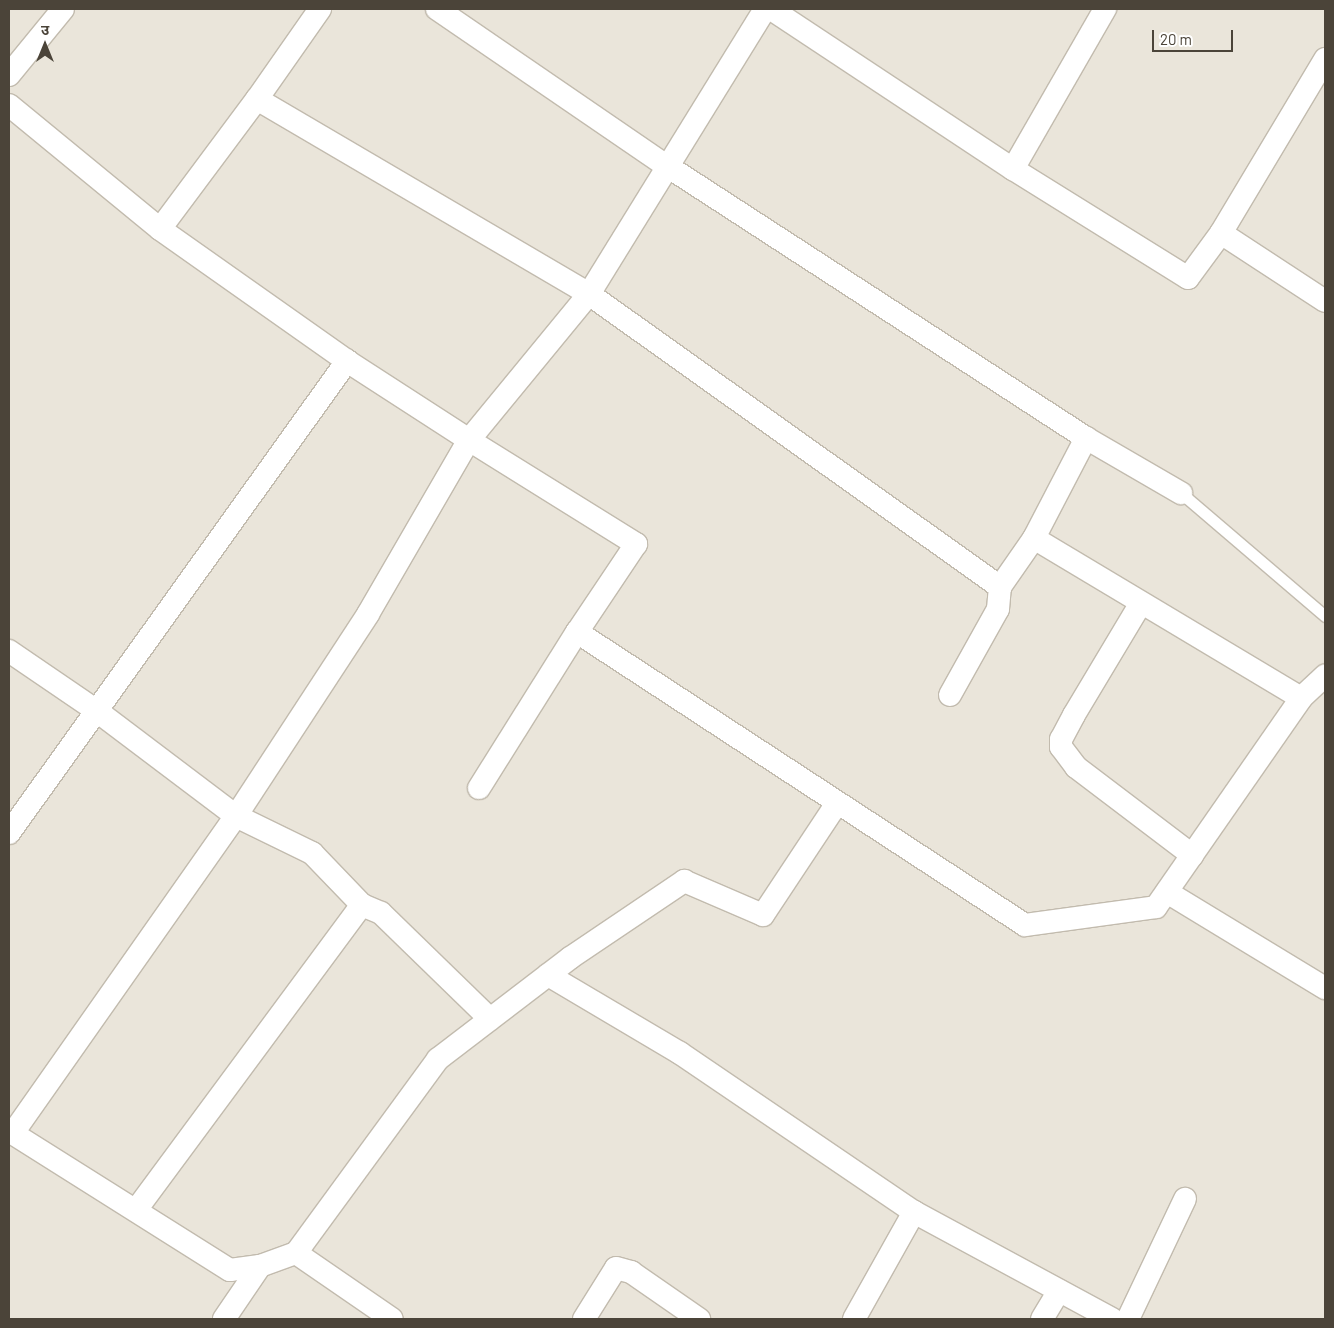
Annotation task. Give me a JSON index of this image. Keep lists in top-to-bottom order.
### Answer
{
  "scale_bar": "20 m",
  "north": "top"
}
